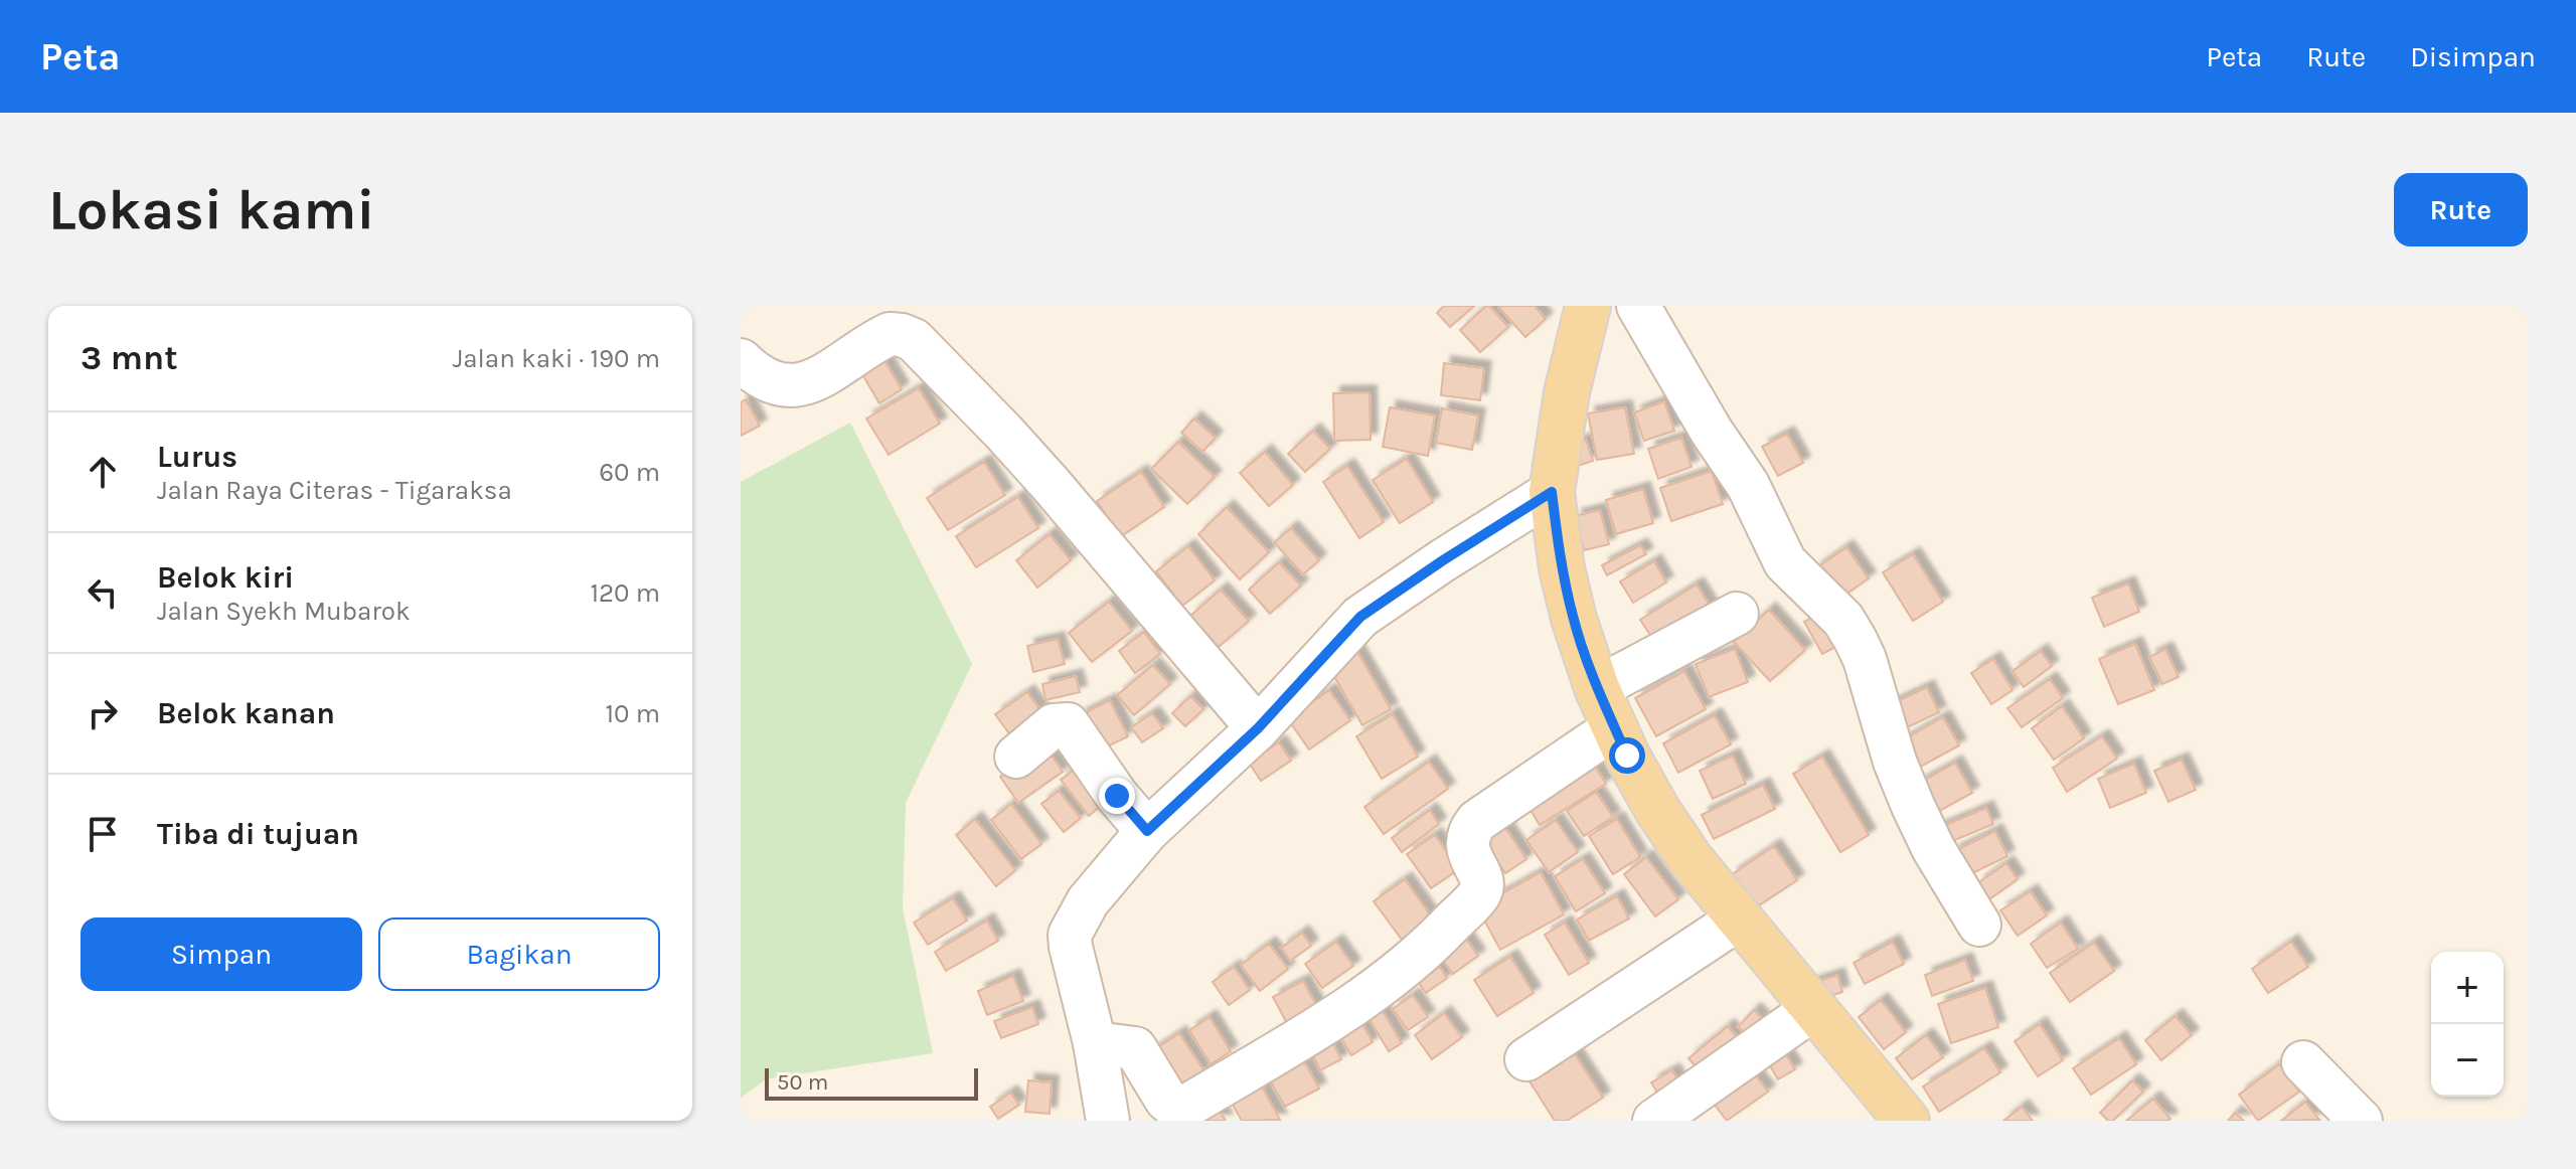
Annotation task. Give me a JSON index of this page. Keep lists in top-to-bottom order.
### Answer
{
  "scale_bar": "50 m",
  "page": {
    "header": "Peta",
    "nav": ["Peta", "Rute", "Disimpan"],
    "buttons": [
      "Rute",
      ["Simpan", "Bagikan"]
    ],
    "title": "Lokasi kami",
    "heading": ["3 mnt", "Jalan kaki · 190 m"],
    "list": [
      ["Lurus", "Jalan Raya Citeras - Tigaraksa", "60 m"],
      ["Belok kiri", "Jalan Syekh Mubarok", "120 m"],
      ["Belok kanan", "10 m"],
      "Tiba di tujuan"
    ],
    "map_buttons": ["+", "−"],
    "scale": "50 m"
  }
}
